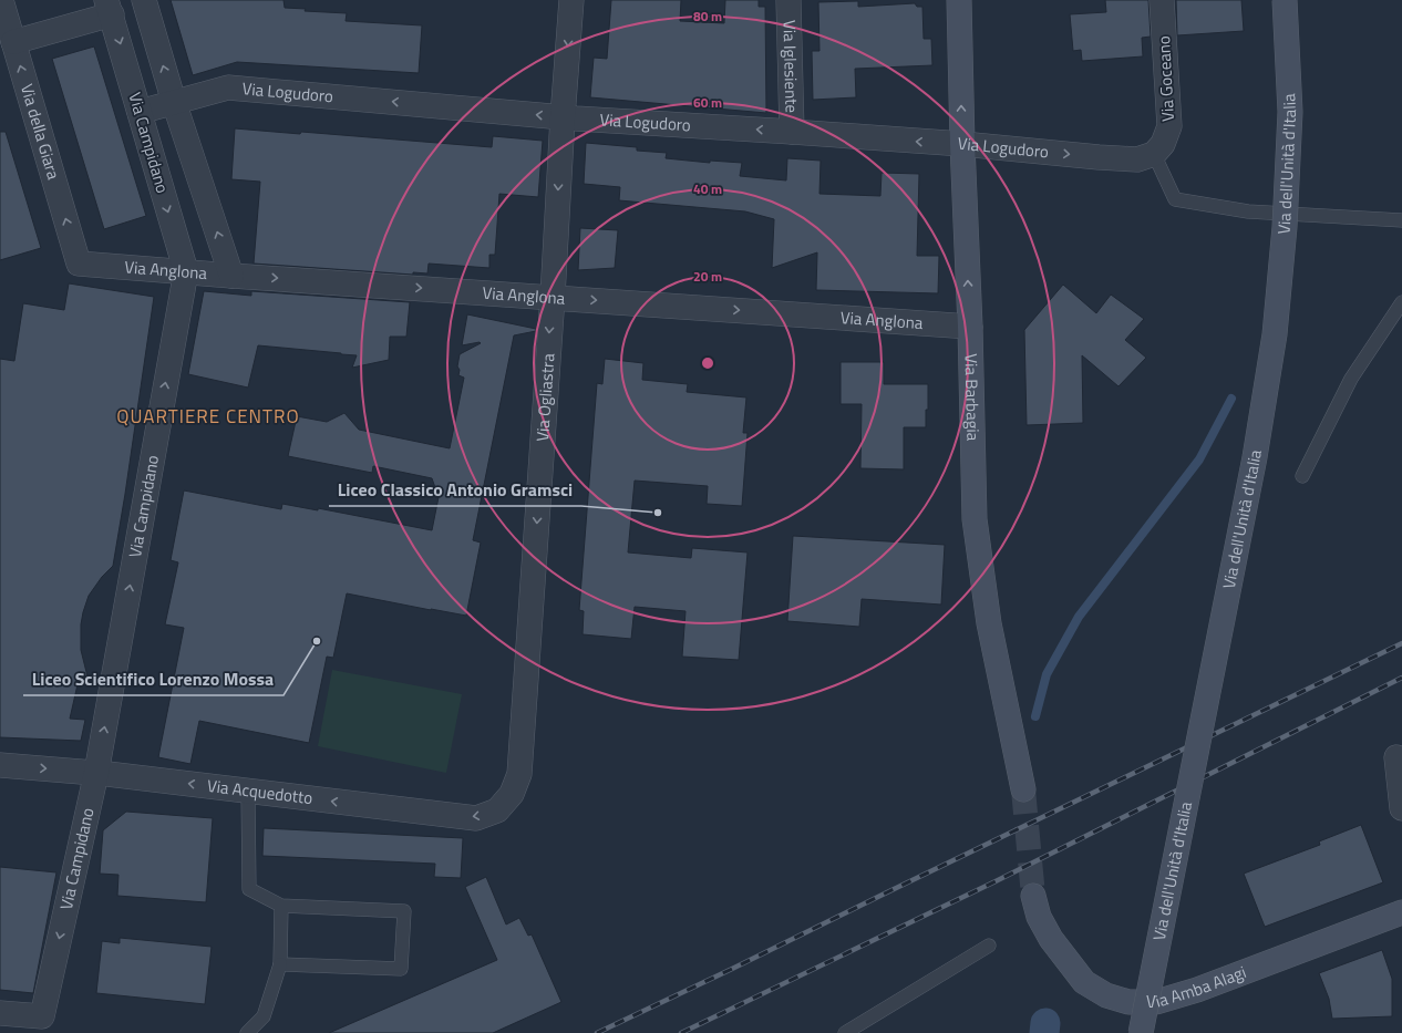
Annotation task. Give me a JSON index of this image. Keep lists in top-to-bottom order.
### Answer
{
  "streets": {
    "street": [
      "Via Iglesiente",
      "Via Goceano",
      "Via Logudoro",
      "Via della Giara",
      "Via Campidano",
      "Via dell'Unità d'Italia",
      "Via Anglona",
      "Via Ogliastra",
      "Via Barbagia",
      "Via Acquedotto",
      "Via Amba Alagi"
    ]
  },
  "crossings": [
    ["Via Iglesiente", "Via Logudoro"],
    ["Via Goceano", "Via Logudoro"],
    ["Via Logudoro", "Via Campidano"],
    ["Via Logudoro", "Via Ogliastra"],
    ["Via Logudoro", "Via Barbagia"],
    ["Via della Giara", "Via Anglona"],
    ["Via Campidano", "Via Anglona"],
    ["Via Campidano", "Via Acquedotto"],
    ["Via Anglona", "Via Ogliastra"],
    ["Via Anglona", "Via Barbagia"],
    ["Via Ogliastra", "Via Acquedotto"]
  ],
  "one_way": ["Via Anglona", "Via Ogliastra", "Via Barbagia"],
  "districts": ["QUARTIERE CENTRO"],
  "places": ["Liceo Classico Antonio Gramsci", "Liceo Scientifico Lorenzo Mossa"],
  "rings": [
    "80 m",
    "60 m",
    "40 m",
    "20 m"
  ]
}
